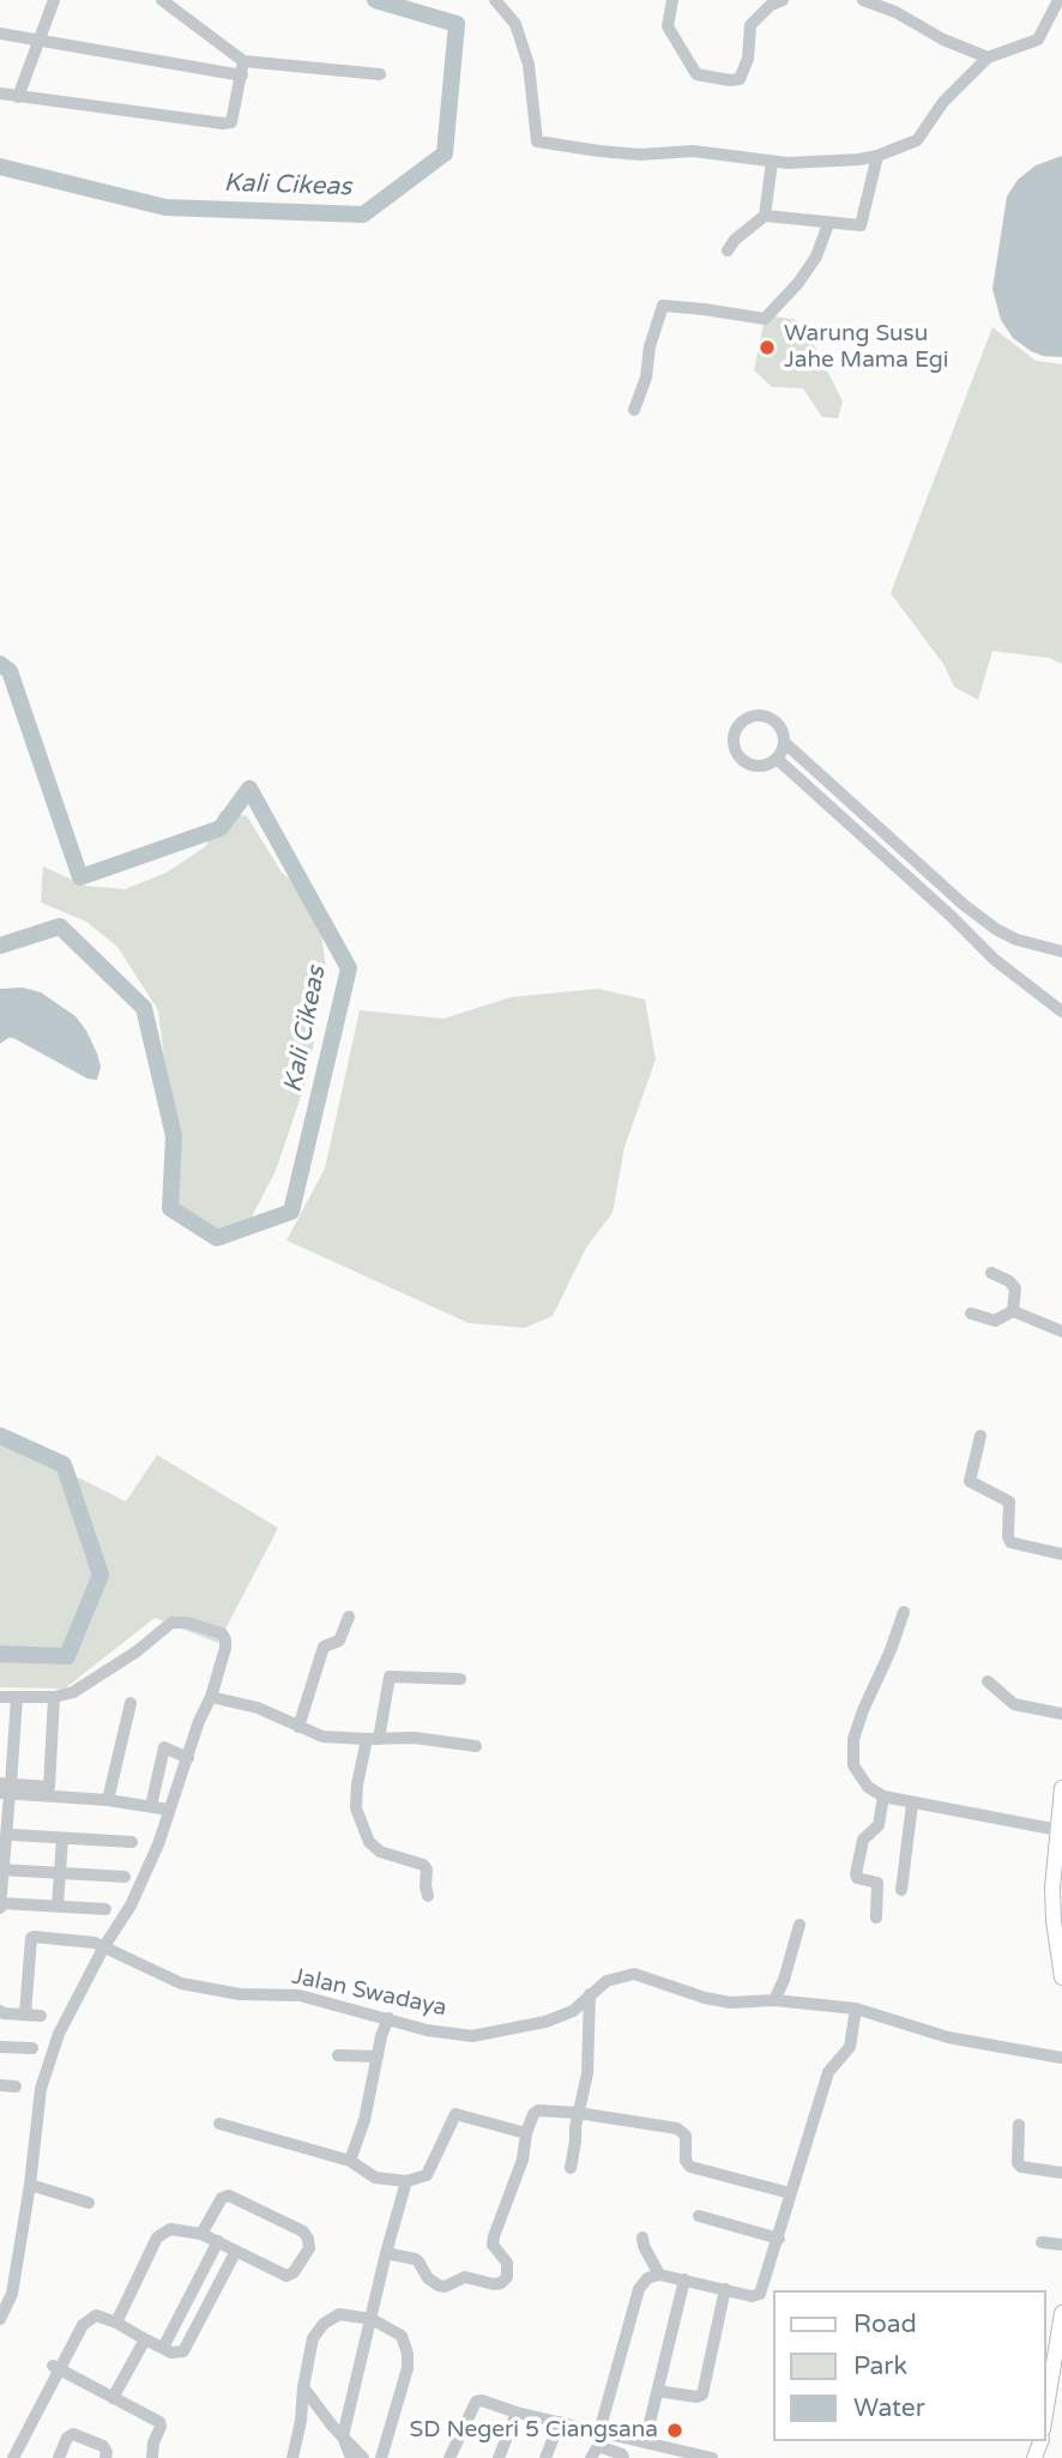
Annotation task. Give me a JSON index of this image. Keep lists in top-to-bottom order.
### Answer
{
  "streets": {
    "street": ["Jalan Swadaya"]
  },
  "water": ["Kali Cikeas"],
  "places": ["Warung Susu Jahe Mama Egi", "SD Negeri 5 Ciangsana"],
  "legend": ["Road", "Park", "Water"]
}
